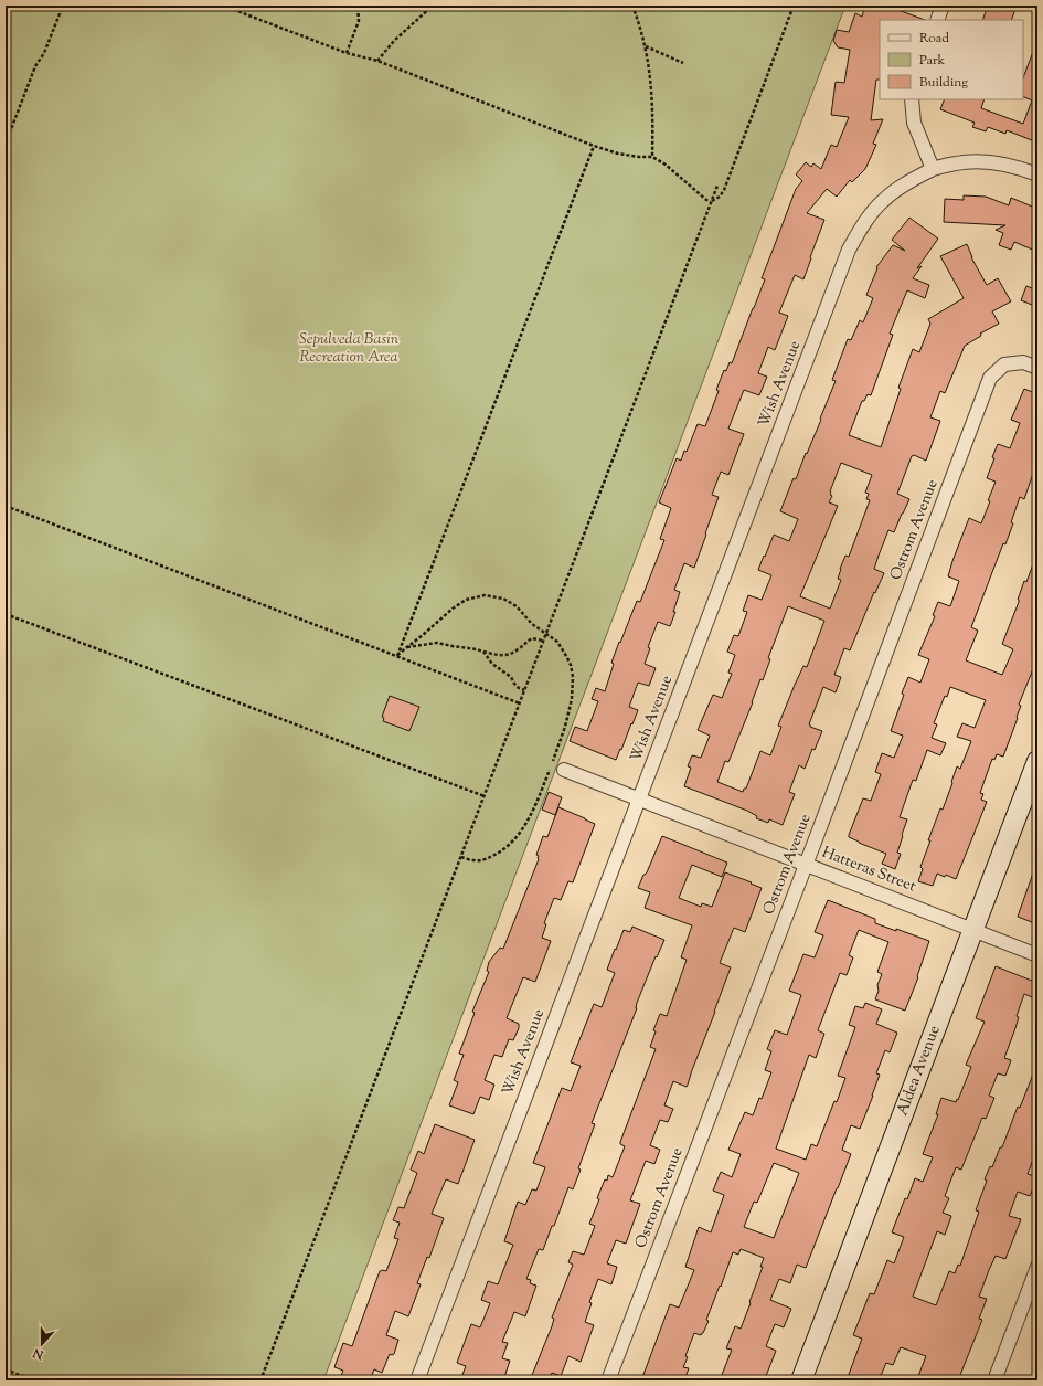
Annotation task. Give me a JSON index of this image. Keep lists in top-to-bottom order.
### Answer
{
  "streets": {
    "street": [
      "Wish Avenue",
      "Ostrom Avenue",
      "Hatteras Street",
      "Aldea Avenue"
    ]
  },
  "crossings": [
    ["Wish Avenue", "Hatteras Street"],
    ["Ostrom Avenue", "Hatteras Street"],
    ["Hatteras Street", "Aldea Avenue"]
  ],
  "parks": ["Sepulveda Basin Recreation Area"],
  "legend": ["Road", "Park", "Building"],
  "north": "bottom"
}
